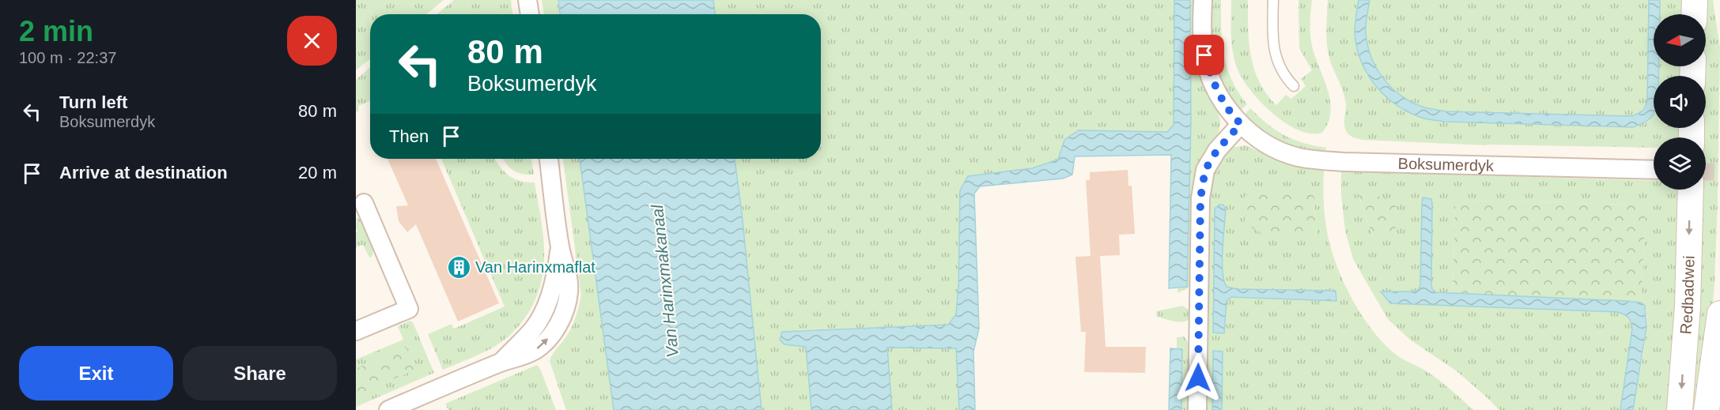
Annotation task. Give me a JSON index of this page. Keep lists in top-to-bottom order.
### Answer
{
  "streets": {
    "street": ["Boksumerdyk", "Redbadwei"]
  },
  "water": ["Van Harinxmakanaal"],
  "places": {
    "building": ["Van Harinxmaflat"]
  },
  "north": "left",
  "page": {
    "heading": ["2 min", "100 m · 22:37"],
    "turn": ["80 m", "Boksumerdyk"],
    "list": [
      {
        "name": "Turn left",
        "note": "Boksumerdyk",
        "value": "80 m"
      },
      {
        "name": "Arrive at destination",
        "value": "20 m"
      }
    ],
    "then": "Then",
    "buttons": ["Exit", "Share"]
  }
}
